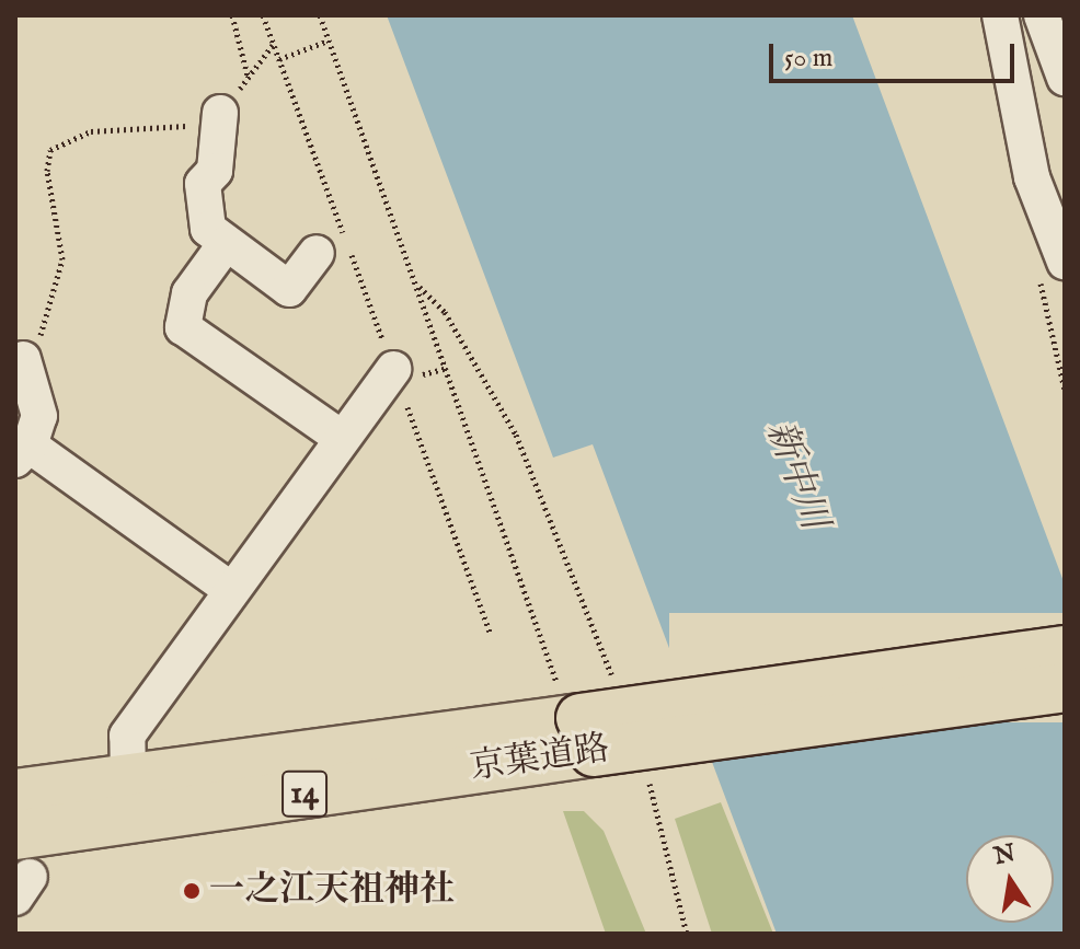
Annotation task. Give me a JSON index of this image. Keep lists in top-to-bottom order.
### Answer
{
  "streets": {
    "highway": ["京葉道路", "14"]
  },
  "water": ["新中川"],
  "places": ["一之江天祖神社"],
  "scale_bar": "50 m",
  "north": "top"
}
